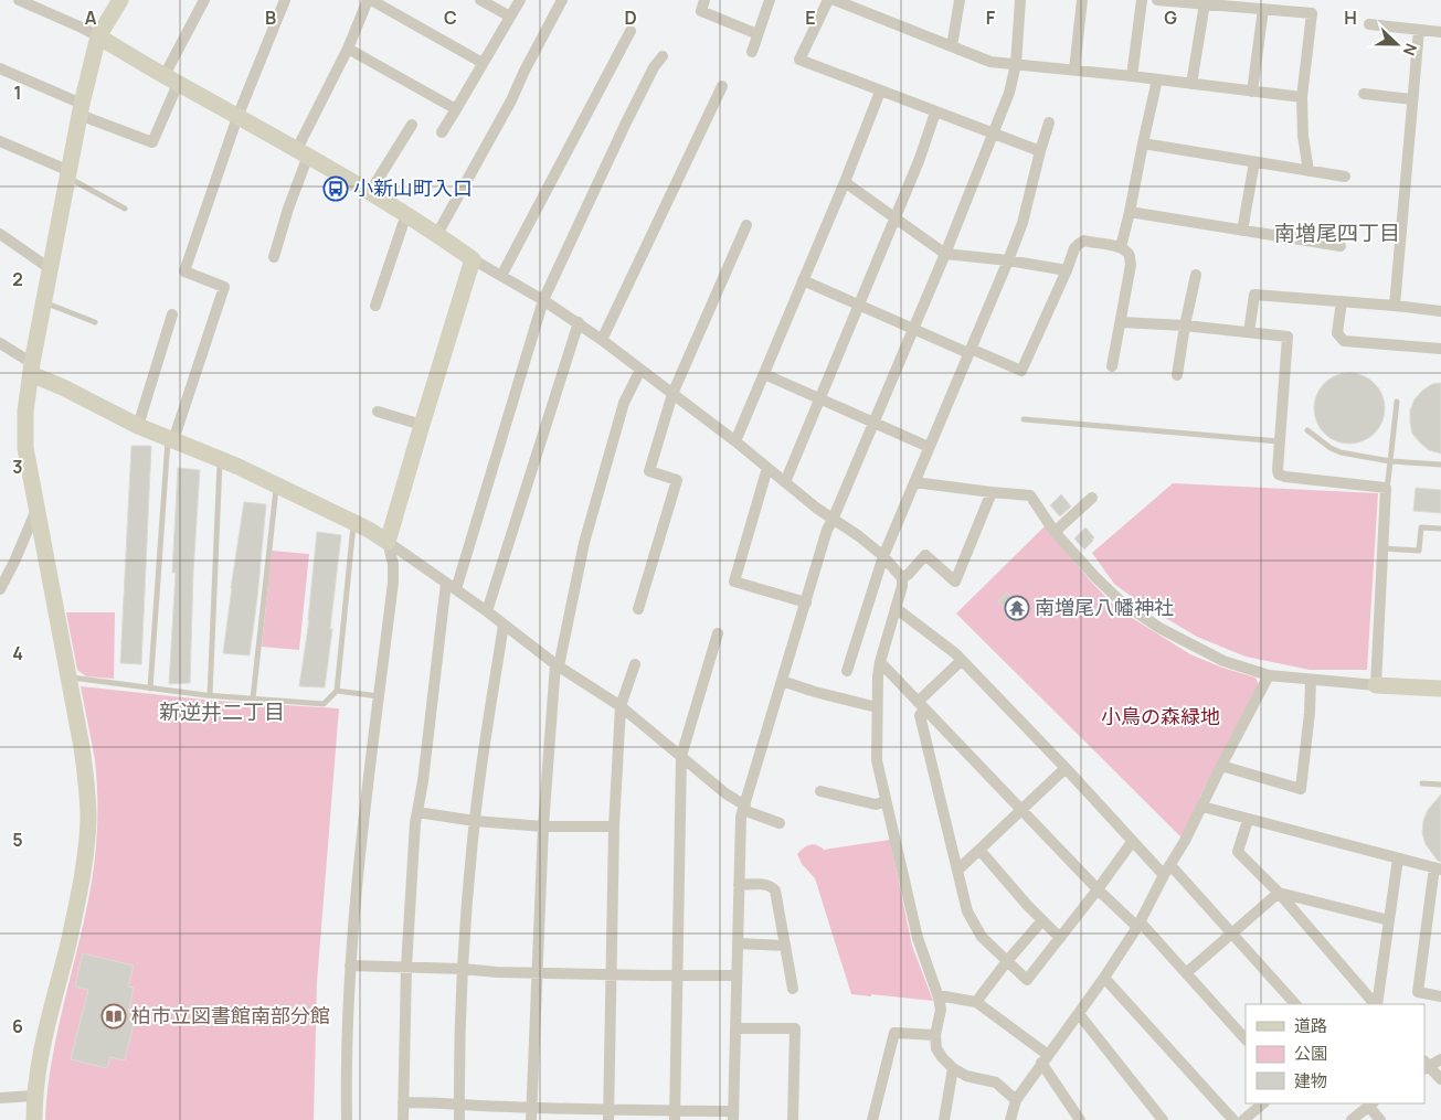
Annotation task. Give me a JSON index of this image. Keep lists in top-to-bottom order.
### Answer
{
  "districts": ["南増尾四丁目", "新逆井二丁目"],
  "parks": ["小鳥の森緑地"],
  "places": {
    "bus stop": ["小新山町入口"],
    "temple": ["南増尾八幡神社"],
    "library": ["柏市立図書館南部分館"]
  },
  "legend": ["道路", "公園", "建物"],
  "north": "right",
  "grid": {
    "columns": [
      "A",
      "B",
      "C",
      "D",
      "E",
      "F",
      "G",
      "H"
    ],
    "rows": [
      "1",
      "2",
      "3",
      "4",
      "5",
      "6"
    ]
  }
}
